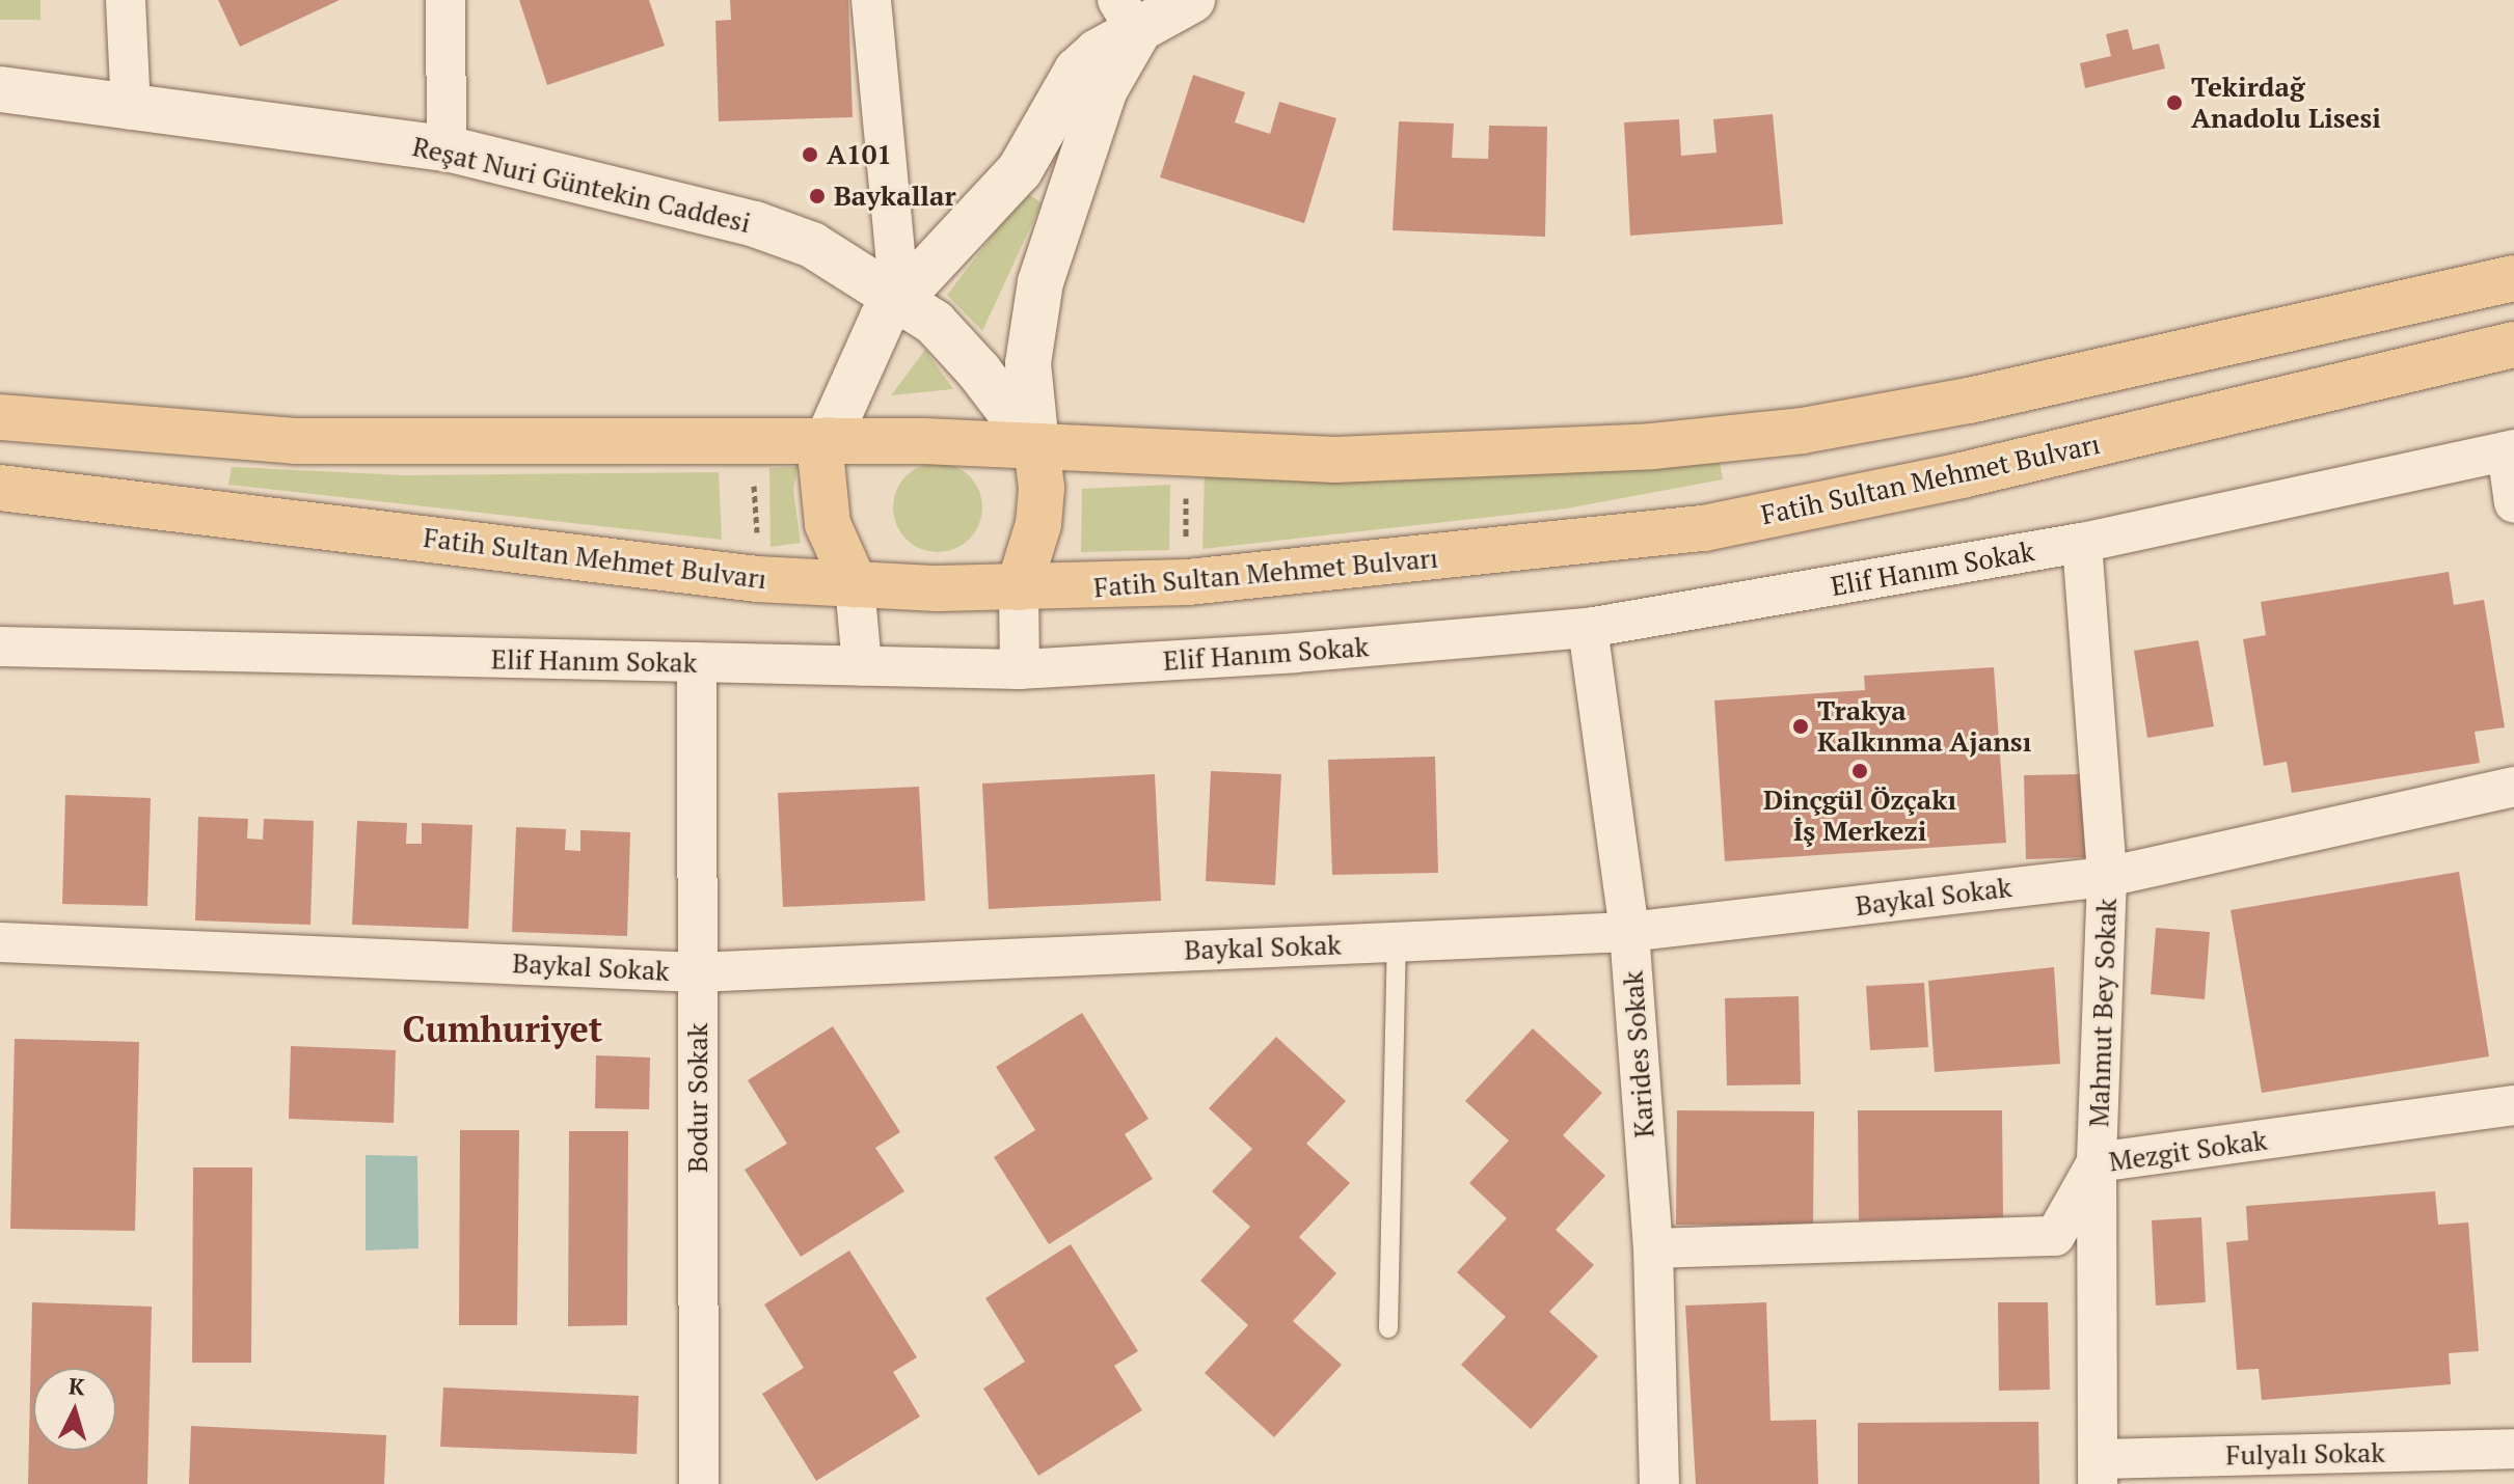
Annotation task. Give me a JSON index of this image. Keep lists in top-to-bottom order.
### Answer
{
  "streets": {
    "main road": ["Fatih Sultan Mehmet Bulvarı"],
    "street": [
      "Reşat Nuri Güntekin Caddesi",
      "Elif Hanım Sokak",
      "Baykal Sokak",
      "Mahmut Bey Sokak",
      "Karides Sokak",
      "Bodur Sokak",
      "Mezgit Sokak",
      "Fulyalı Sokak"
    ]
  },
  "crossings": [
    ["Elif Hanım Sokak", "Mahmut Bey Sokak"],
    ["Elif Hanım Sokak", "Karides Sokak"],
    ["Elif Hanım Sokak", "Bodur Sokak"],
    ["Baykal Sokak", "Mahmut Bey Sokak"],
    ["Baykal Sokak", "Karides Sokak"],
    ["Baykal Sokak", "Bodur Sokak"],
    ["Mahmut Bey Sokak", "Mezgit Sokak"],
    ["Mahmut Bey Sokak", "Fulyalı Sokak"],
    ["Karides Sokak", "Mezgit Sokak"]
  ],
  "districts": ["Cumhuriyet"],
  "places": [
    "Tekirdağ Anadolu Lisesi",
    "A101",
    "Baykallar",
    "Trakya Kalkınma Ajansı",
    "Dinçgül Özçakı İş Merkezi"
  ],
  "north": "top"
}
